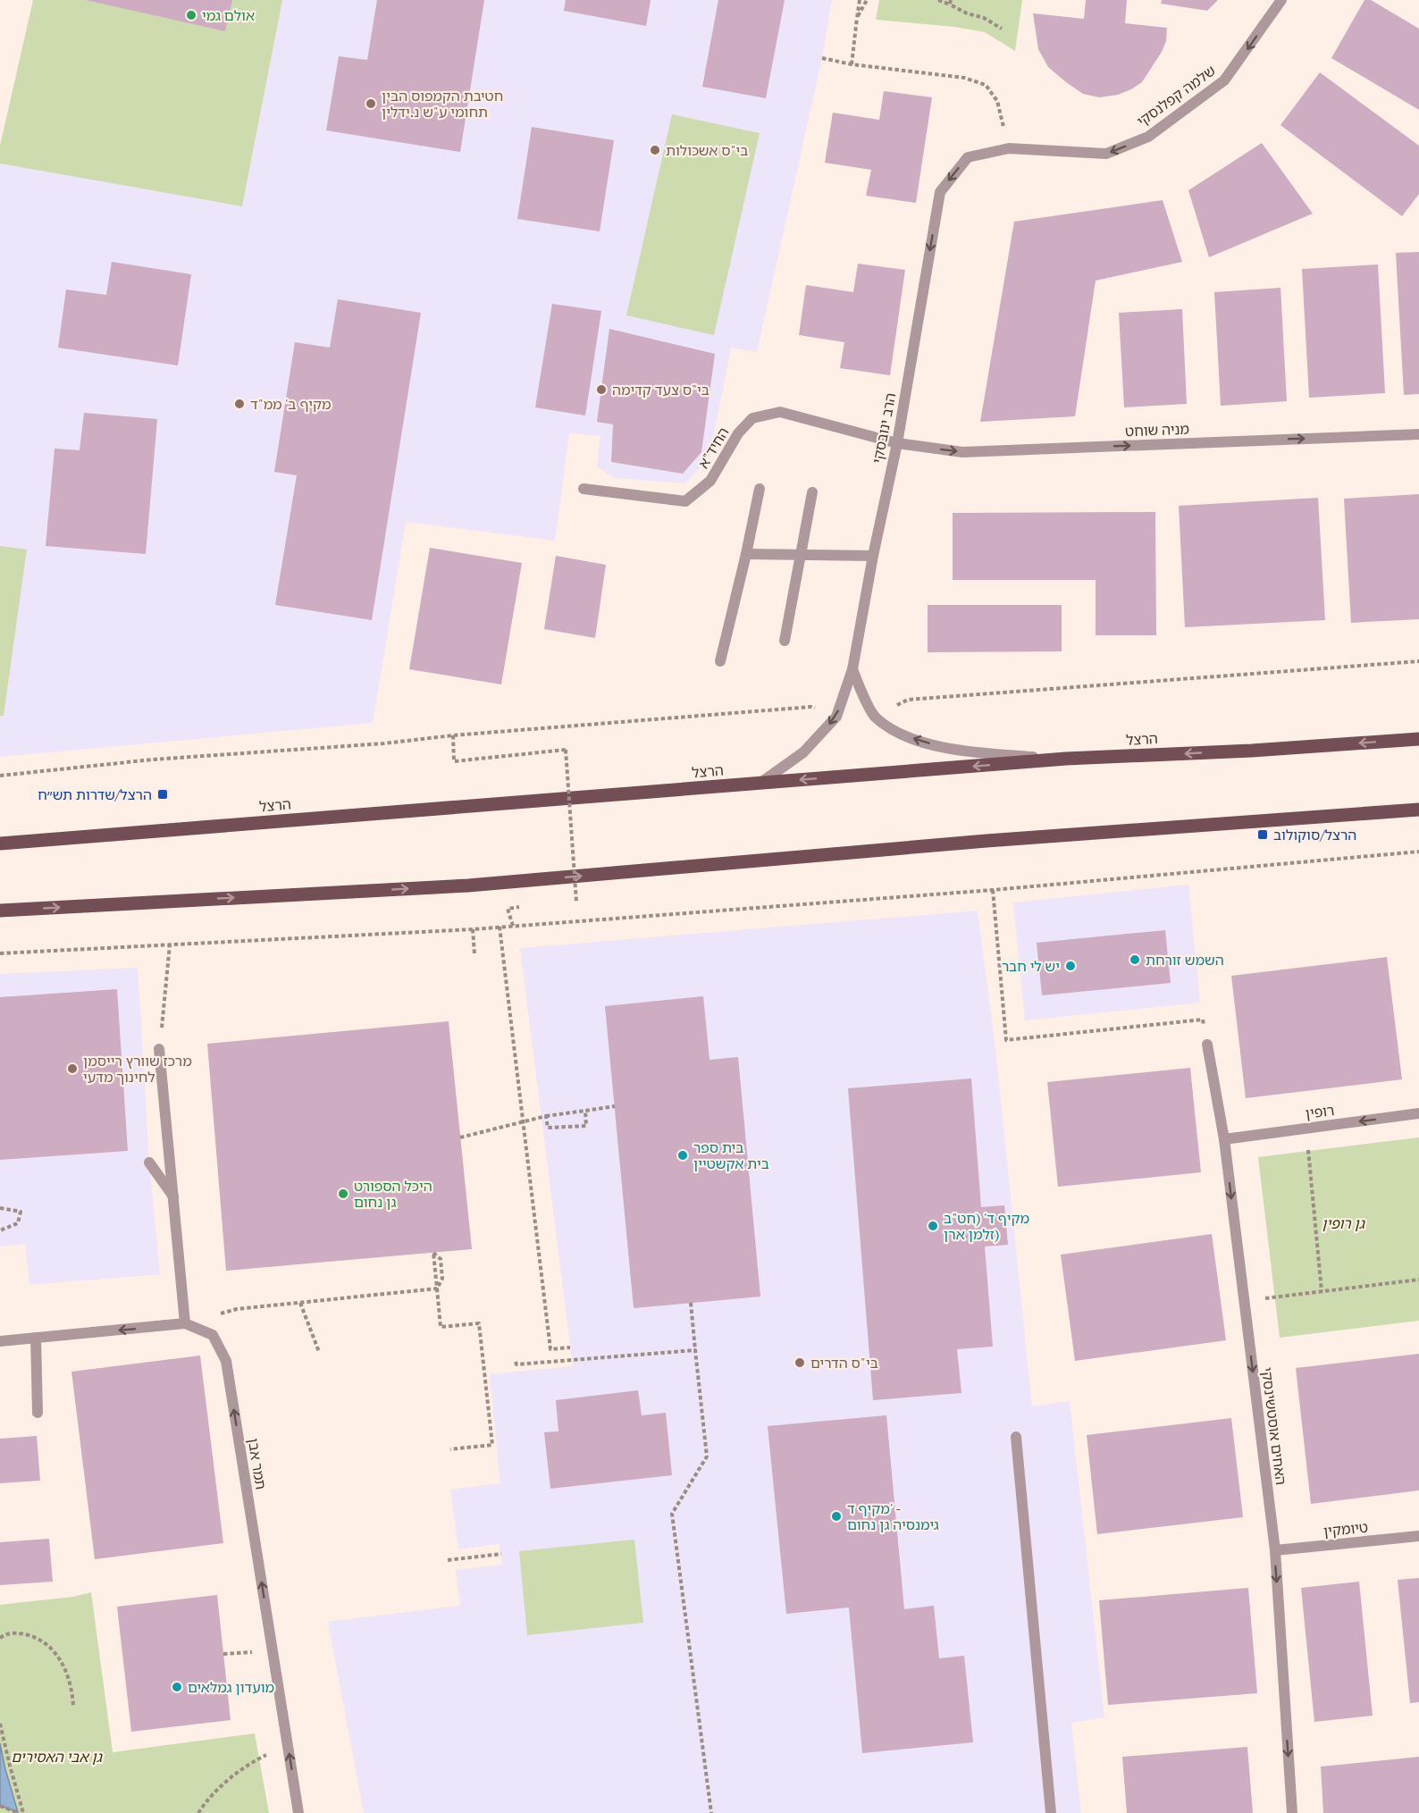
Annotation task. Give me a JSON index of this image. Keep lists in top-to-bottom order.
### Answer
{
  "streets": {
    "main road": ["הרצל"],
    "street": [
      "שלמה קפלנסקי",
      "הרב ינובסקי",
      "מניה שוחט",
      "החיד\"א",
      "רופין",
      "האחים אוסטשינסקי",
      "תמר אבן",
      "טיומקין"
    ]
  },
  "crossings": [
    ["שלמה קפלנסקי", "הרב ינובסקי"],
    ["הרב ינובסקי", "מניה שוחט"],
    ["הרב ינובסקי", "החיד\"א"],
    ["הרב ינובסקי", "הרצל"],
    ["מניה שוחט", "החיד\"א"],
    ["רופין", "האחים אוסטשינסקי"],
    ["האחים אוסטשינסקי", "טיומקין"]
  ],
  "one_way": [
    "שלמה קפלנסקי",
    "הרב ינובסקי",
    "מניה שוחט",
    "רופין",
    "האחים אוסטשינסקי",
    "תמר אבן"
  ],
  "parks": ["גן רופין", "גן אבי האסירים"],
  "places": {
    "other": [
      "אולם גמי",
      "חטיבת הקמפוס הבין תחומי ע\"ש נ.ידלין",
      "בי\"ס אשכולות",
      "בי\"ס צעד קדימה",
      "מקיף ב' ממ\"ד",
      "השמש זורחת",
      "יש לי חבר",
      "מרכז שוורץ רייסמן לחינוך מדעי",
      "בית ספר בית אקשטיין",
      "היכל הספורט גן נחום",
      "מקיף ד' (חט\"ב זלמן ארן)",
      "בי\"ס הדרים",
      "מקיף ד' - גימנסיה גן נחום",
      "מועדון גמלאים"
    ],
    "transit": ["הרצל/שדרות תש״ח", "הרצל/סוקולוב"]
  }
}
